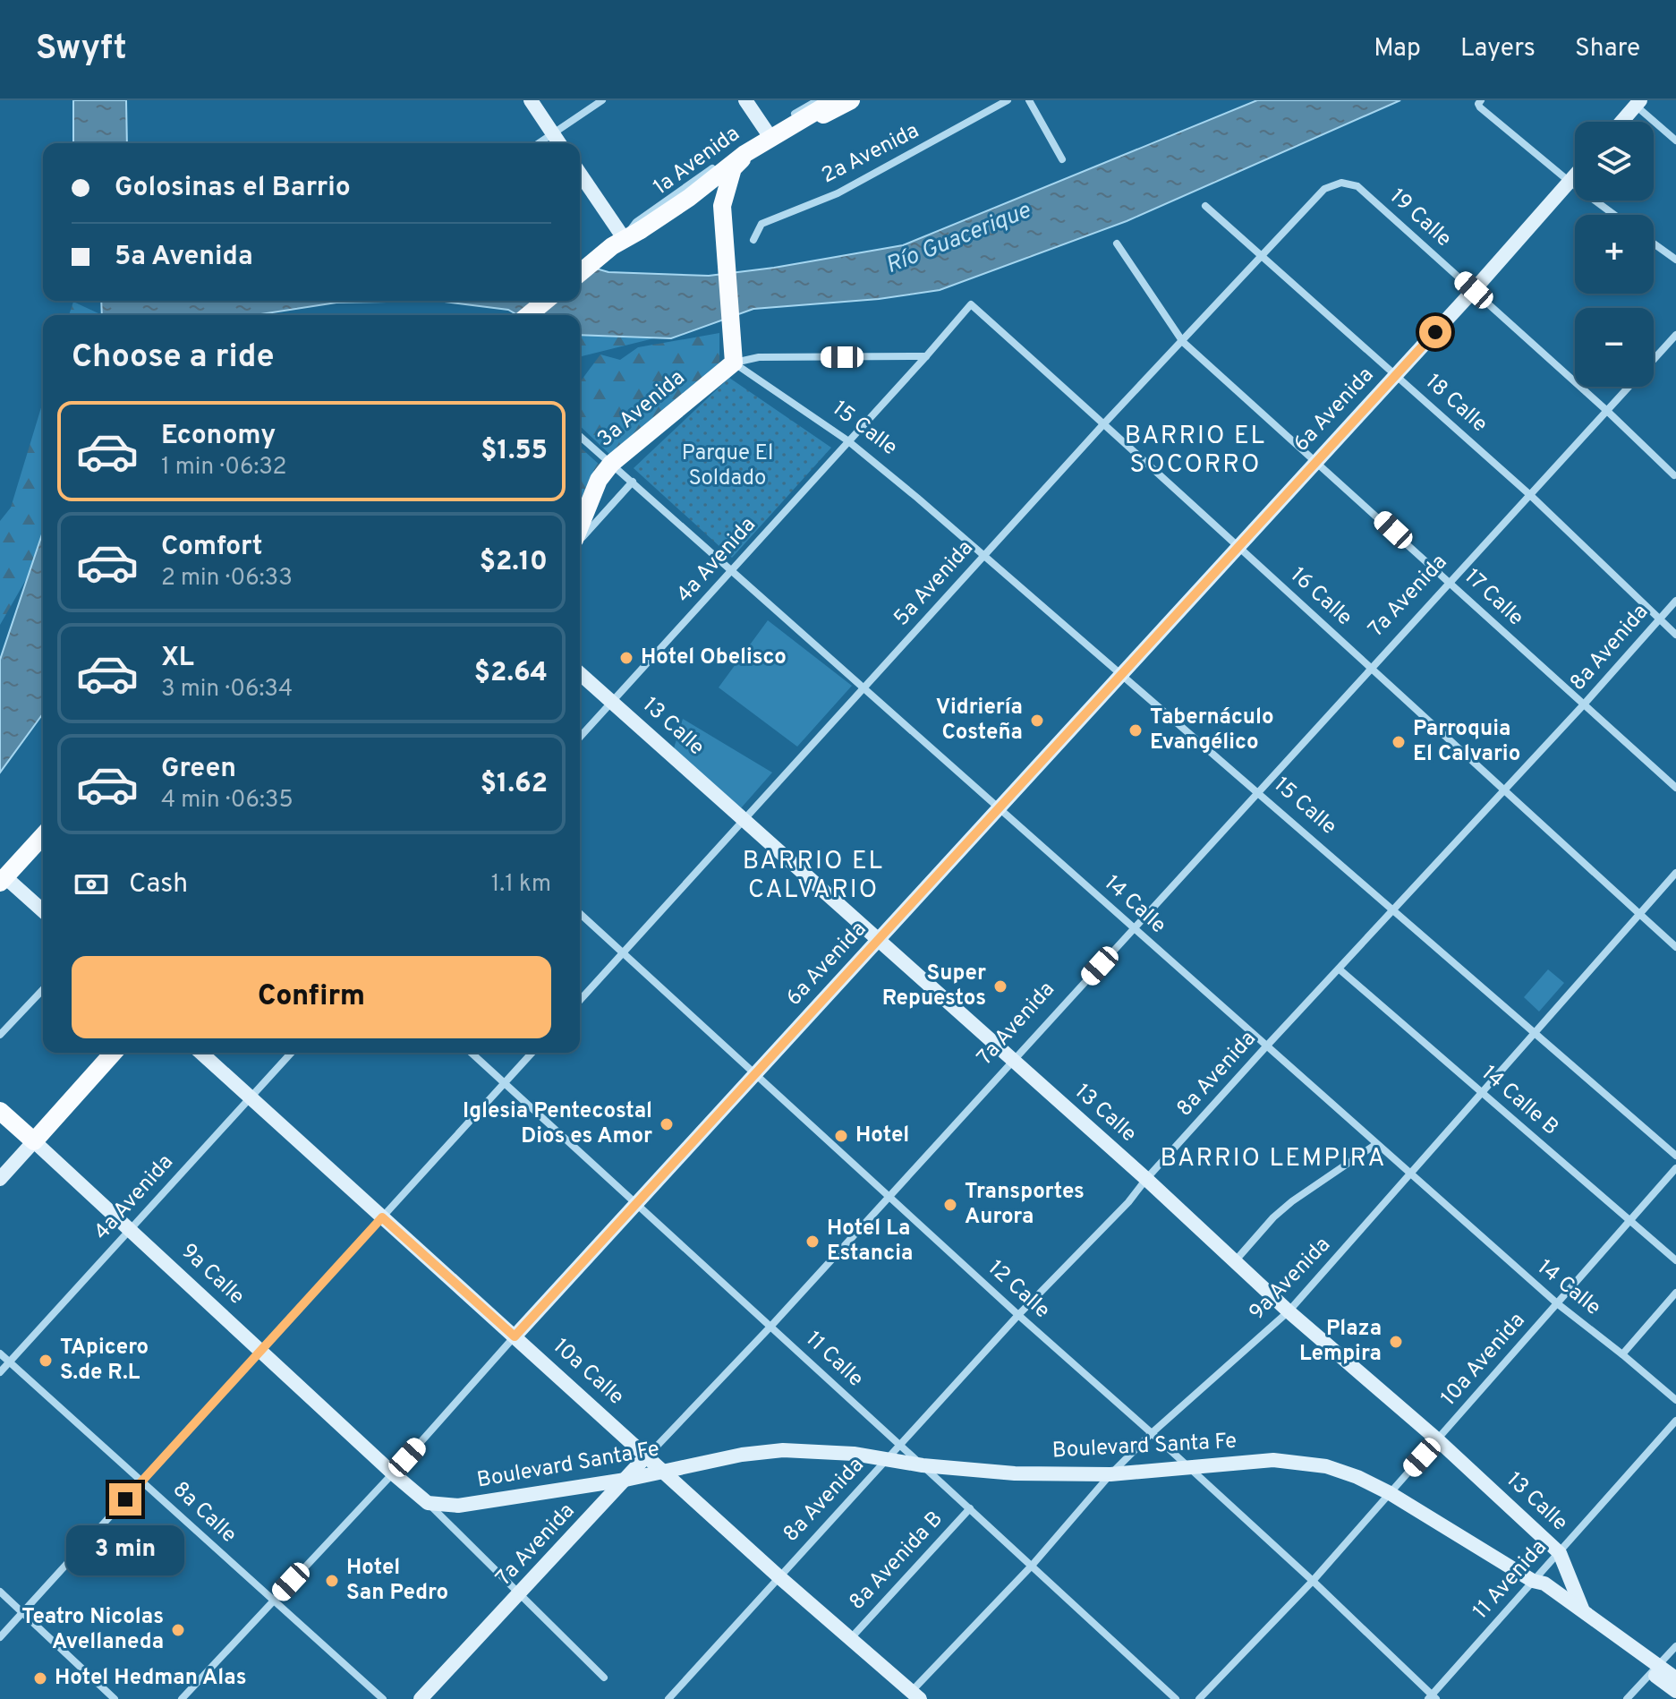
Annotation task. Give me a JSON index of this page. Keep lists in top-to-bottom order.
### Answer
{
  "streets": {
    "main road": ["1a Avenida", "3a Avenida", "9a Calle"],
    "street": [
      "2a Avenida",
      "19 Calle",
      "18 Calle",
      "6a Avenida",
      "15 Calle",
      "4a Avenida",
      "5a Avenida",
      "7a Avenida",
      "16 Calle",
      "17 Calle",
      "8a Avenida",
      "13 Calle",
      "14 Calle",
      "14 Calle B",
      "9a Avenida",
      "12 Calle",
      "11 Calle",
      "10a Avenida",
      "10a Calle",
      "Boulevard Santa Fe",
      "8a Calle",
      "8a Avenida B",
      "11 Avenida"
    ]
  },
  "crossings": [
    ["19 Calle", "6a Avenida"],
    ["19 Calle", "5a Avenida"],
    ["19 Calle", "7a Avenida"],
    ["18 Calle", "6a Avenida"],
    ["18 Calle", "5a Avenida"],
    ["18 Calle", "7a Avenida"],
    ["18 Calle", "8a Avenida"],
    ["3a Avenida", "15 Calle"],
    ["3a Avenida", "14 Calle"],
    ["6a Avenida", "15 Calle"],
    ["6a Avenida", "16 Calle"],
    ["6a Avenida", "17 Calle"],
    ["6a Avenida", "13 Calle"],
    ["6a Avenida", "14 Calle"],
    ["6a Avenida", "9a Calle"],
    ["6a Avenida", "12 Calle"],
    ["6a Avenida", "11 Calle"],
    ["6a Avenida", "10a Calle"],
    ["6a Avenida", "8a Calle"],
    ["15 Calle", "4a Avenida"],
    ["15 Calle", "5a Avenida"],
    ["15 Calle", "7a Avenida"],
    ["15 Calle", "8a Avenida"],
    ["15 Calle", "9a Avenida"],
    ["4a Avenida", "16 Calle"],
    ["4a Avenida", "13 Calle"],
    ["4a Avenida", "14 Calle"],
    ["4a Avenida", "9a Calle"],
    ["4a Avenida", "10a Calle"],
    ["4a Avenida", "8a Calle"],
    ["5a Avenida", "16 Calle"],
    ["5a Avenida", "17 Calle"],
    ["5a Avenida", "13 Calle"],
    ["5a Avenida", "14 Calle"],
    ["5a Avenida", "12 Calle"],
    ["7a Avenida", "16 Calle"],
    ["7a Avenida", "17 Calle"],
    ["7a Avenida", "13 Calle"],
    ["7a Avenida", "14 Calle"],
    ["7a Avenida", "12 Calle"],
    ["7a Avenida", "11 Calle"],
    ["7a Avenida", "10a Calle"],
    ["7a Avenida", "Boulevard Santa Fe"],
    ["16 Calle", "8a Avenida"],
    ["16 Calle", "9a Avenida"],
    ["17 Calle", "8a Avenida"],
    ["8a Avenida", "13 Calle"],
    ["8a Avenida", "14 Calle"],
    ["8a Avenida", "14 Calle B"],
    ["8a Avenida", "12 Calle"],
    ["8a Avenida", "11 Calle"],
    ["8a Avenida", "10a Calle"],
    ["8a Avenida", "Boulevard Santa Fe"],
    ["13 Calle", "9a Avenida"],
    ["13 Calle", "10a Avenida"],
    ["13 Calle", "Boulevard Santa Fe"],
    ["13 Calle", "11 Avenida"],
    ["14 Calle", "9a Avenida"],
    ["14 Calle", "10a Avenida"],
    ["14 Calle B", "9a Avenida"],
    ["14 Calle B", "10a Avenida"],
    ["9a Avenida", "12 Calle"],
    ["9a Avenida", "11 Calle"],
    ["9a Avenida", "10a Calle"],
    ["9a Avenida", "Boulevard Santa Fe"],
    ["12 Calle", "10a Avenida"],
    ["12 Calle", "Boulevard Santa Fe"],
    ["12 Calle", "11 Avenida"],
    ["11 Calle", "Boulevard Santa Fe"],
    ["11 Calle", "8a Avenida B"],
    ["10a Avenida", "Boulevard Santa Fe"],
    ["10a Calle", "Boulevard Santa Fe"],
    ["10a Calle", "8a Avenida B"],
    ["Boulevard Santa Fe", "11 Avenida"]
  ],
  "districts": ["BARRIO EL SOCORRO", "BARRIO EL CALVARIO", "BARRIO LEMPIRA"],
  "water": ["Río Guacerique"],
  "parks": ["Parque El Soldado"],
  "places": [
    "Hotel Obelisco",
    "Vidriería Costeña",
    "Tabernáculo Evangélico",
    "Parroquia El Calvario",
    "Super Repuestos",
    "Iglesia Pentecostal Dios es Amor",
    "Hotel",
    "Transportes Aurora",
    "Hotel La Estancia",
    "Plaza Lempira",
    "TApicero S.de R.L",
    "Hotel San Pedro",
    "Teatro Nicolas Avellaneda",
    "Hotel Hedman Alas"
  ],
  "page": {
    "header": "Swyft",
    "nav": ["Map", "Layers", "Share"],
    "map_buttons": ["+", "−"],
    "banner": ["Golosinas el Barrio", "5a Avenida"],
    "heading": "Choose a ride",
    "list": [
      {
        "name": "Economy",
        "note": "1 min · 06:32",
        "value": "$1.55"
      },
      {
        "name": "Comfort",
        "note": "2 min · 06:33",
        "value": "$2.10"
      },
      {
        "name": "XL",
        "note": "3 min · 06:34",
        "value": "$2.64"
      },
      {
        "name": "Green",
        "note": "4 min · 06:35",
        "value": "$1.62"
      }
    ],
    "pay": ["Cash", "1.1 km"],
    "buttons": "Confirm",
    "bubble": "3 min"
  }
}
